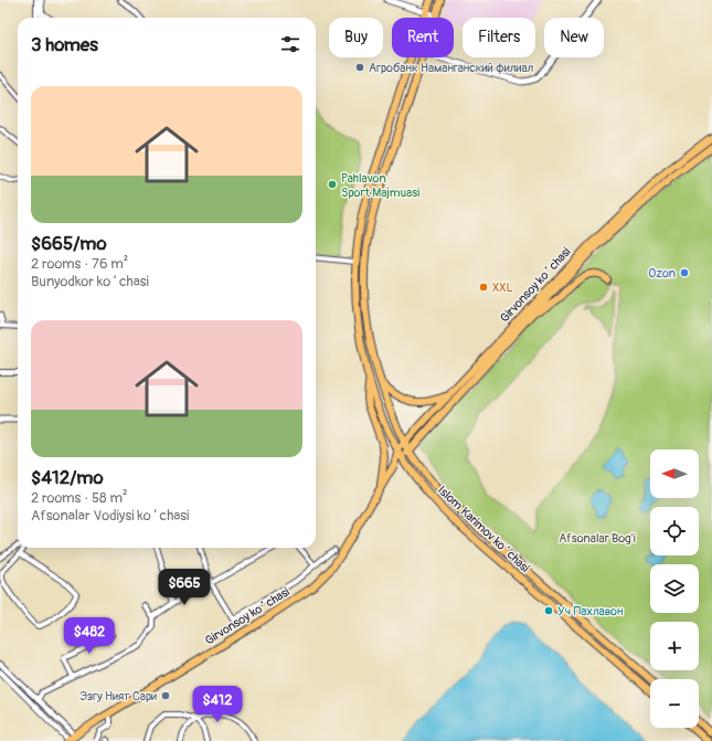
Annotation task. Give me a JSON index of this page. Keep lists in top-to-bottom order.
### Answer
{
  "streets": {
    "main road": ["Girvonsoy koʻchasi", "Islom Karimov koʻchasi"]
  },
  "crossings": [
    ["Girvonsoy koʻchasi", "Islom Karimov koʻchasi"]
  ],
  "parks": ["Afsonalar Bog'i"],
  "places": [
    "Агробанк Наманганский филиал",
    "Pahlavon Sport Majmuasi",
    "Ozon",
    "XXL",
    "Уч Пахлавон",
    "Эзгу Ният Сари"
  ],
  "north": "left",
  "page": {
    "chip": [
      "Buy",
      "Rent",
      "Filters",
      "New"
    ],
    "heading": "3 homes",
    "list": [
      {
        "name": "$665/mo",
        "note": "2 rooms · 76 m² · Bunyodkor koʻchasi"
      },
      {
        "name": "$412/mo",
        "note": "2 rooms · 58 m² · Afsonalar Vodiysi koʻchasi"
      }
    ],
    "map_buttons": ["+", "−"],
    "price": ["$665", "$482", "$412"]
  }
}
